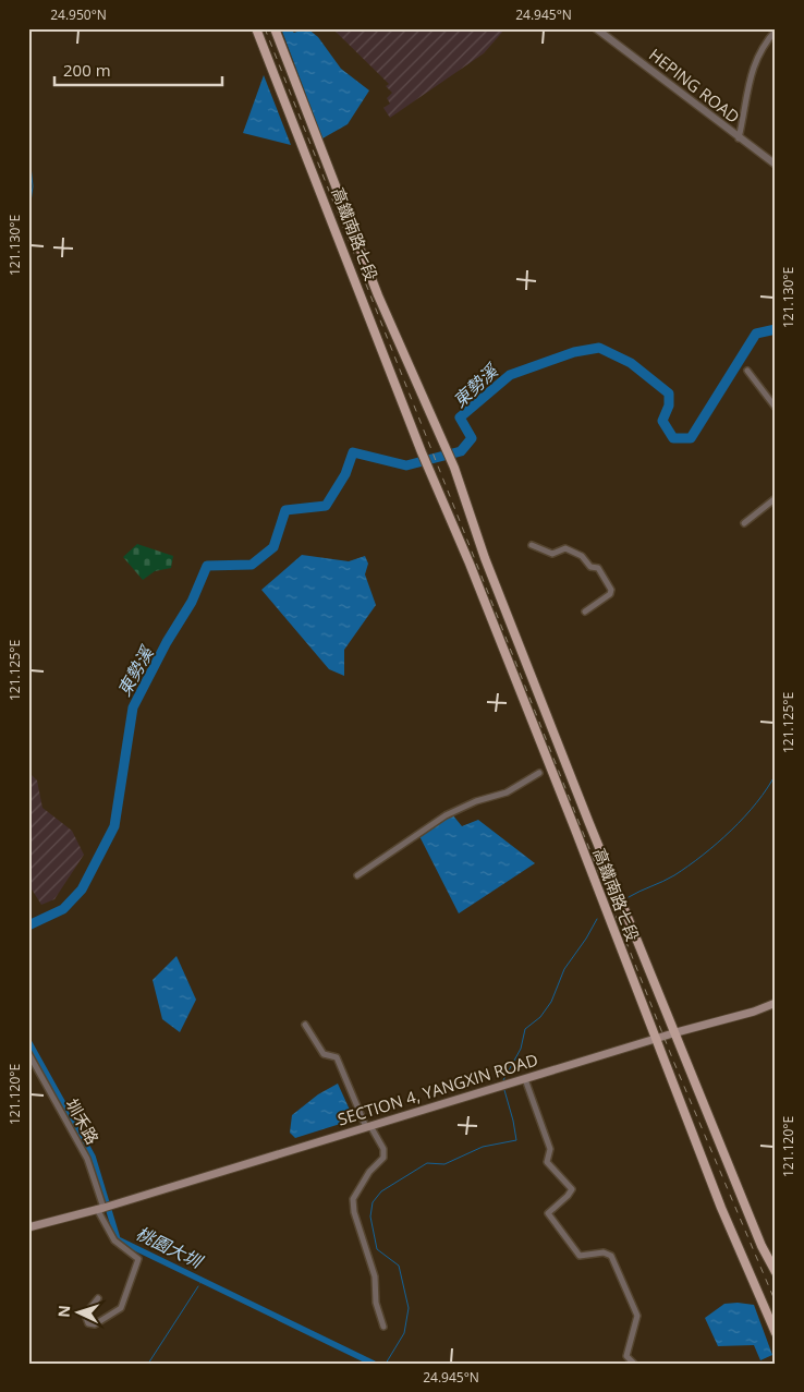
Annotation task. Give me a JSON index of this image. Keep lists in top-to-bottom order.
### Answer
{
  "streets": {
    "main road": ["高鐵南路七段", "SECTION 4, YANGXIN ROAD"],
    "street": ["HEPING ROAD", "圳禾路"]
  },
  "crossings": [
    ["高鐵南路七段", "SECTION 4, YANGXIN ROAD"],
    ["SECTION 4, YANGXIN ROAD", "圳禾路"]
  ],
  "water": ["東勢溪", "桃園大圳"],
  "scale_bar": "200 m",
  "north": "left",
  "coordinates": [
    "24.950°N",
    "24.945°N",
    "121.130°E",
    "121.125°E",
    "121.120°E"
  ]
}
